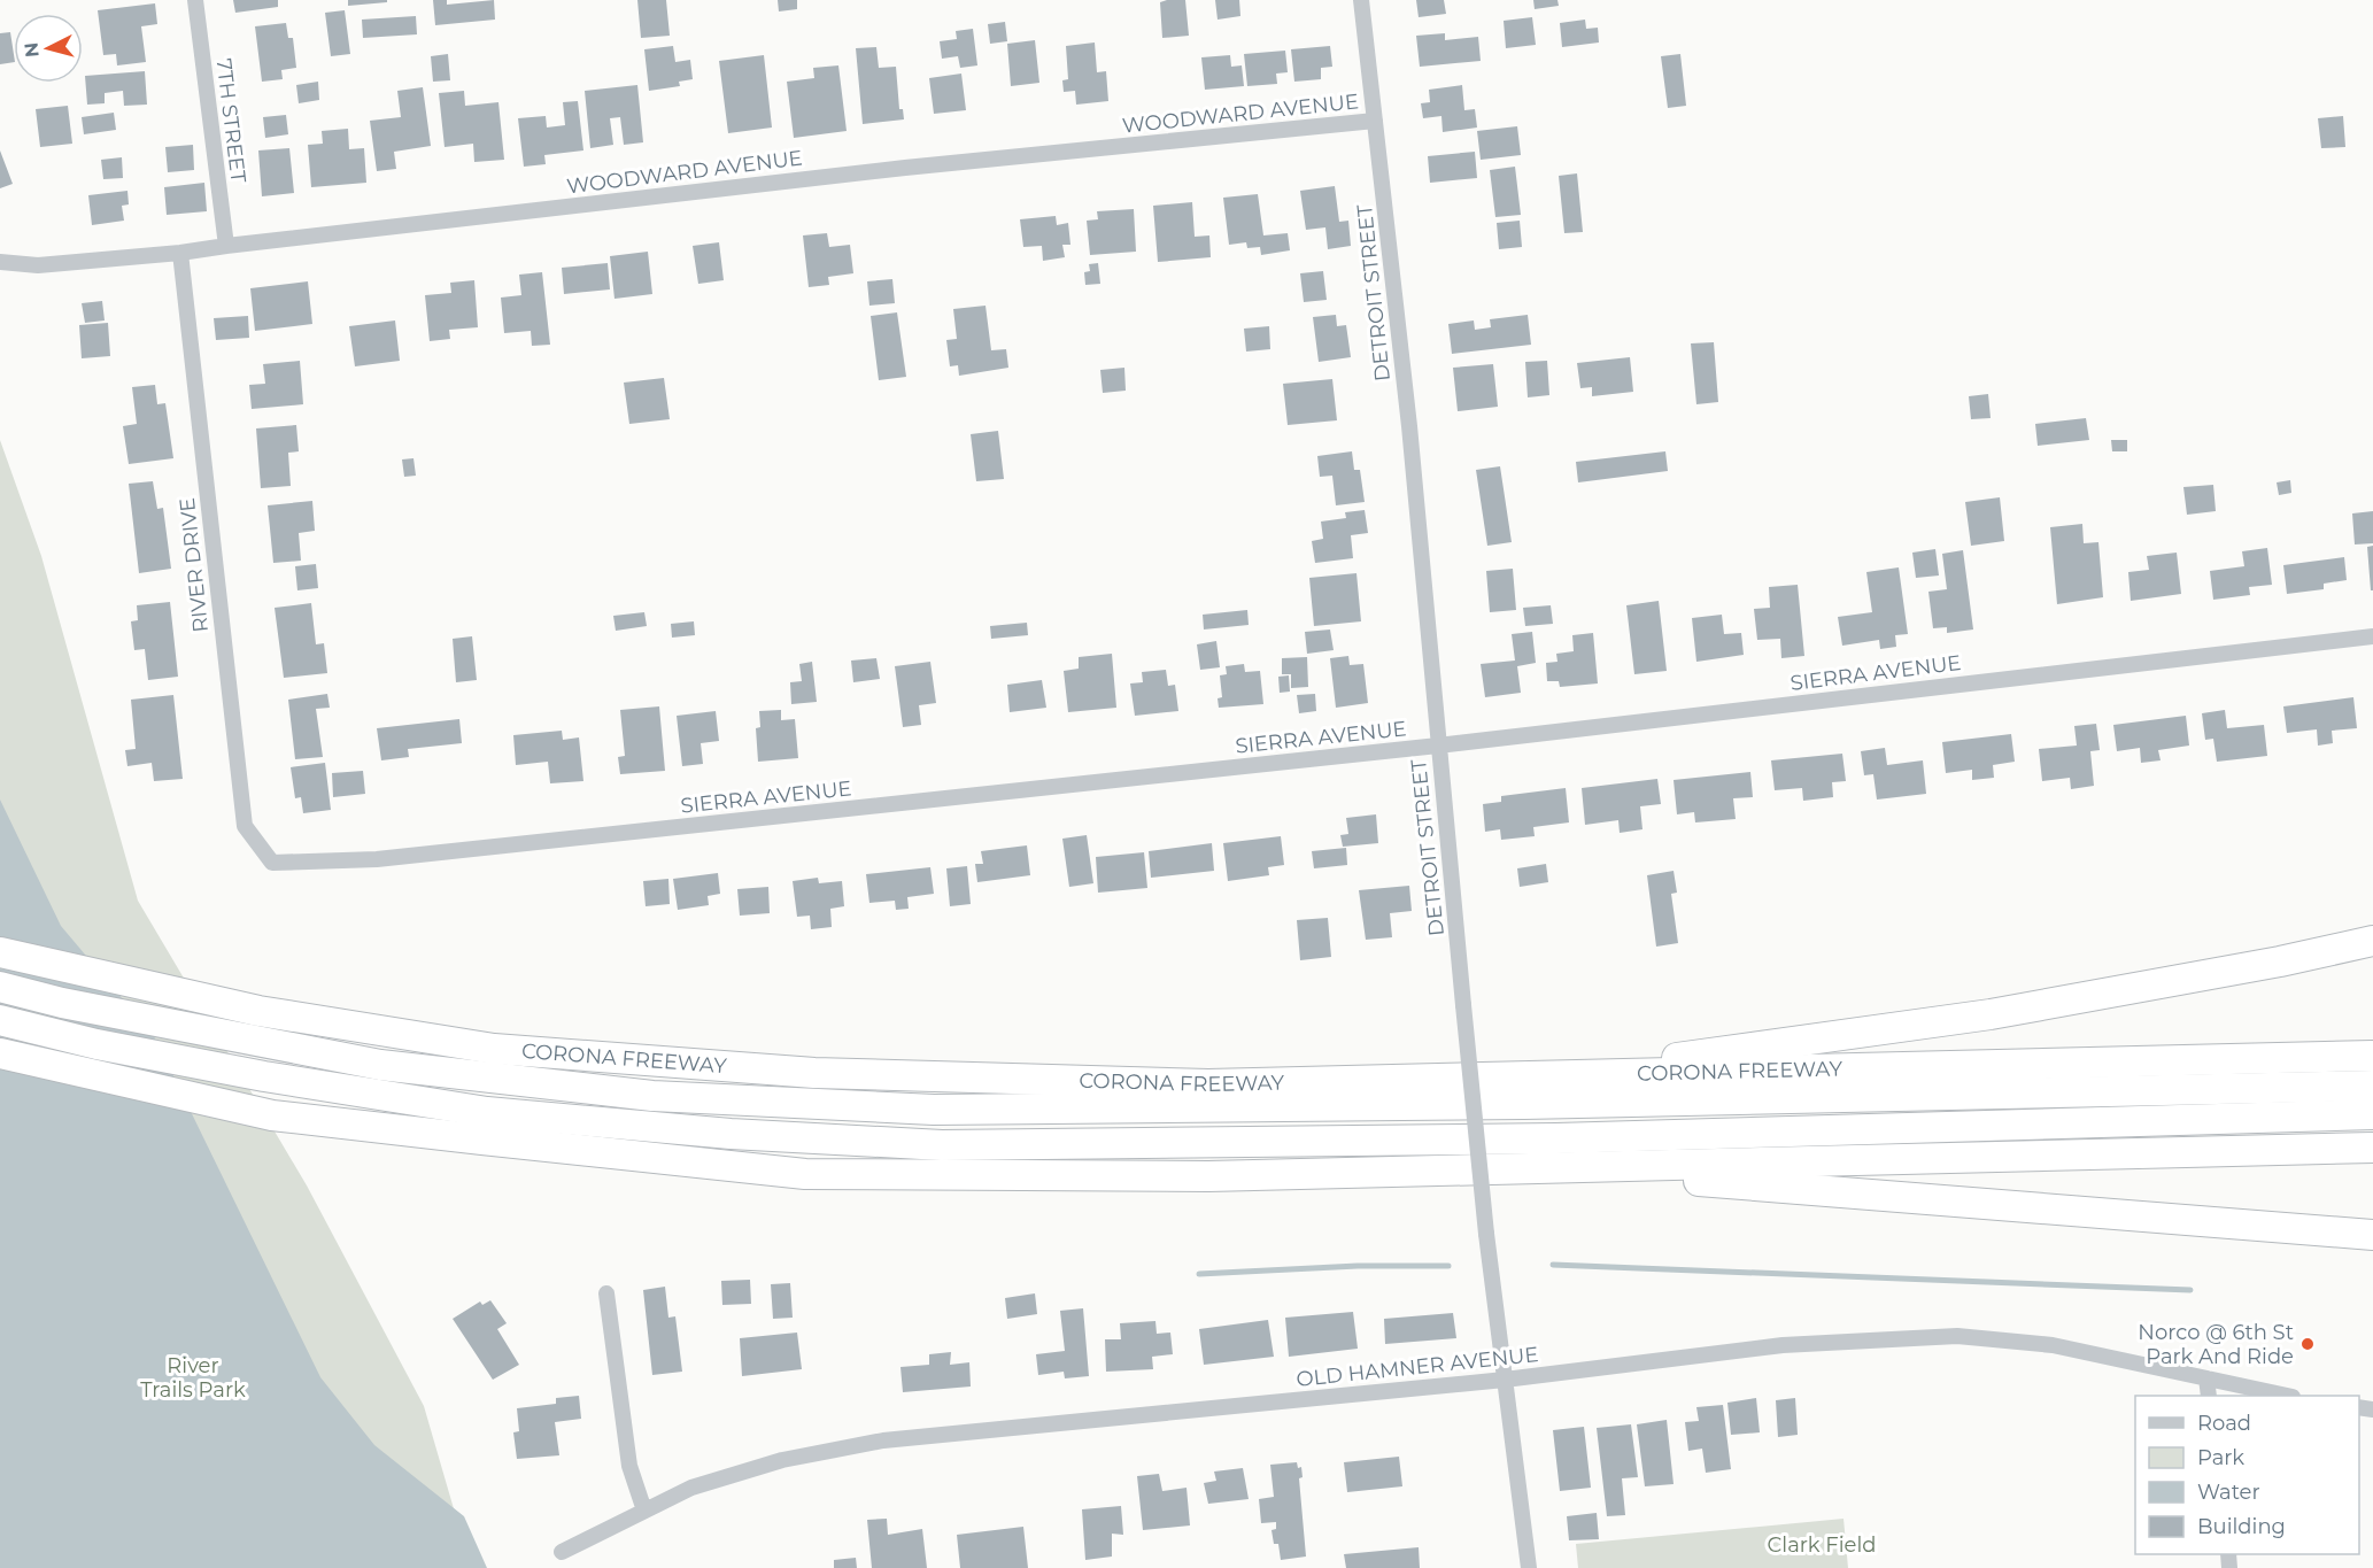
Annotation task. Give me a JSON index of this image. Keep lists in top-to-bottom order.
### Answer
{
  "streets": {
    "highway": ["CORONA FREEWAY"],
    "street": [
      "WOODWARD AVENUE",
      "7TH STREET",
      "DETROIT STREET",
      "RIVER DRIVE",
      "SIERRA AVENUE",
      "OLD HAMNER AVENUE"
    ]
  },
  "crossings": [
    ["WOODWARD AVENUE", "7TH STREET"],
    ["WOODWARD AVENUE", "DETROIT STREET"],
    ["WOODWARD AVENUE", "RIVER DRIVE"],
    ["DETROIT STREET", "SIERRA AVENUE"],
    ["DETROIT STREET", "OLD HAMNER AVENUE"],
    ["RIVER DRIVE", "SIERRA AVENUE"]
  ],
  "parks": ["River Trails Park", "Clark Field"],
  "places": ["Norco @ 6th St Park And Ride"],
  "legend": [
    "Road",
    "Park",
    "Water",
    "Building"
  ],
  "north": "left"
}
